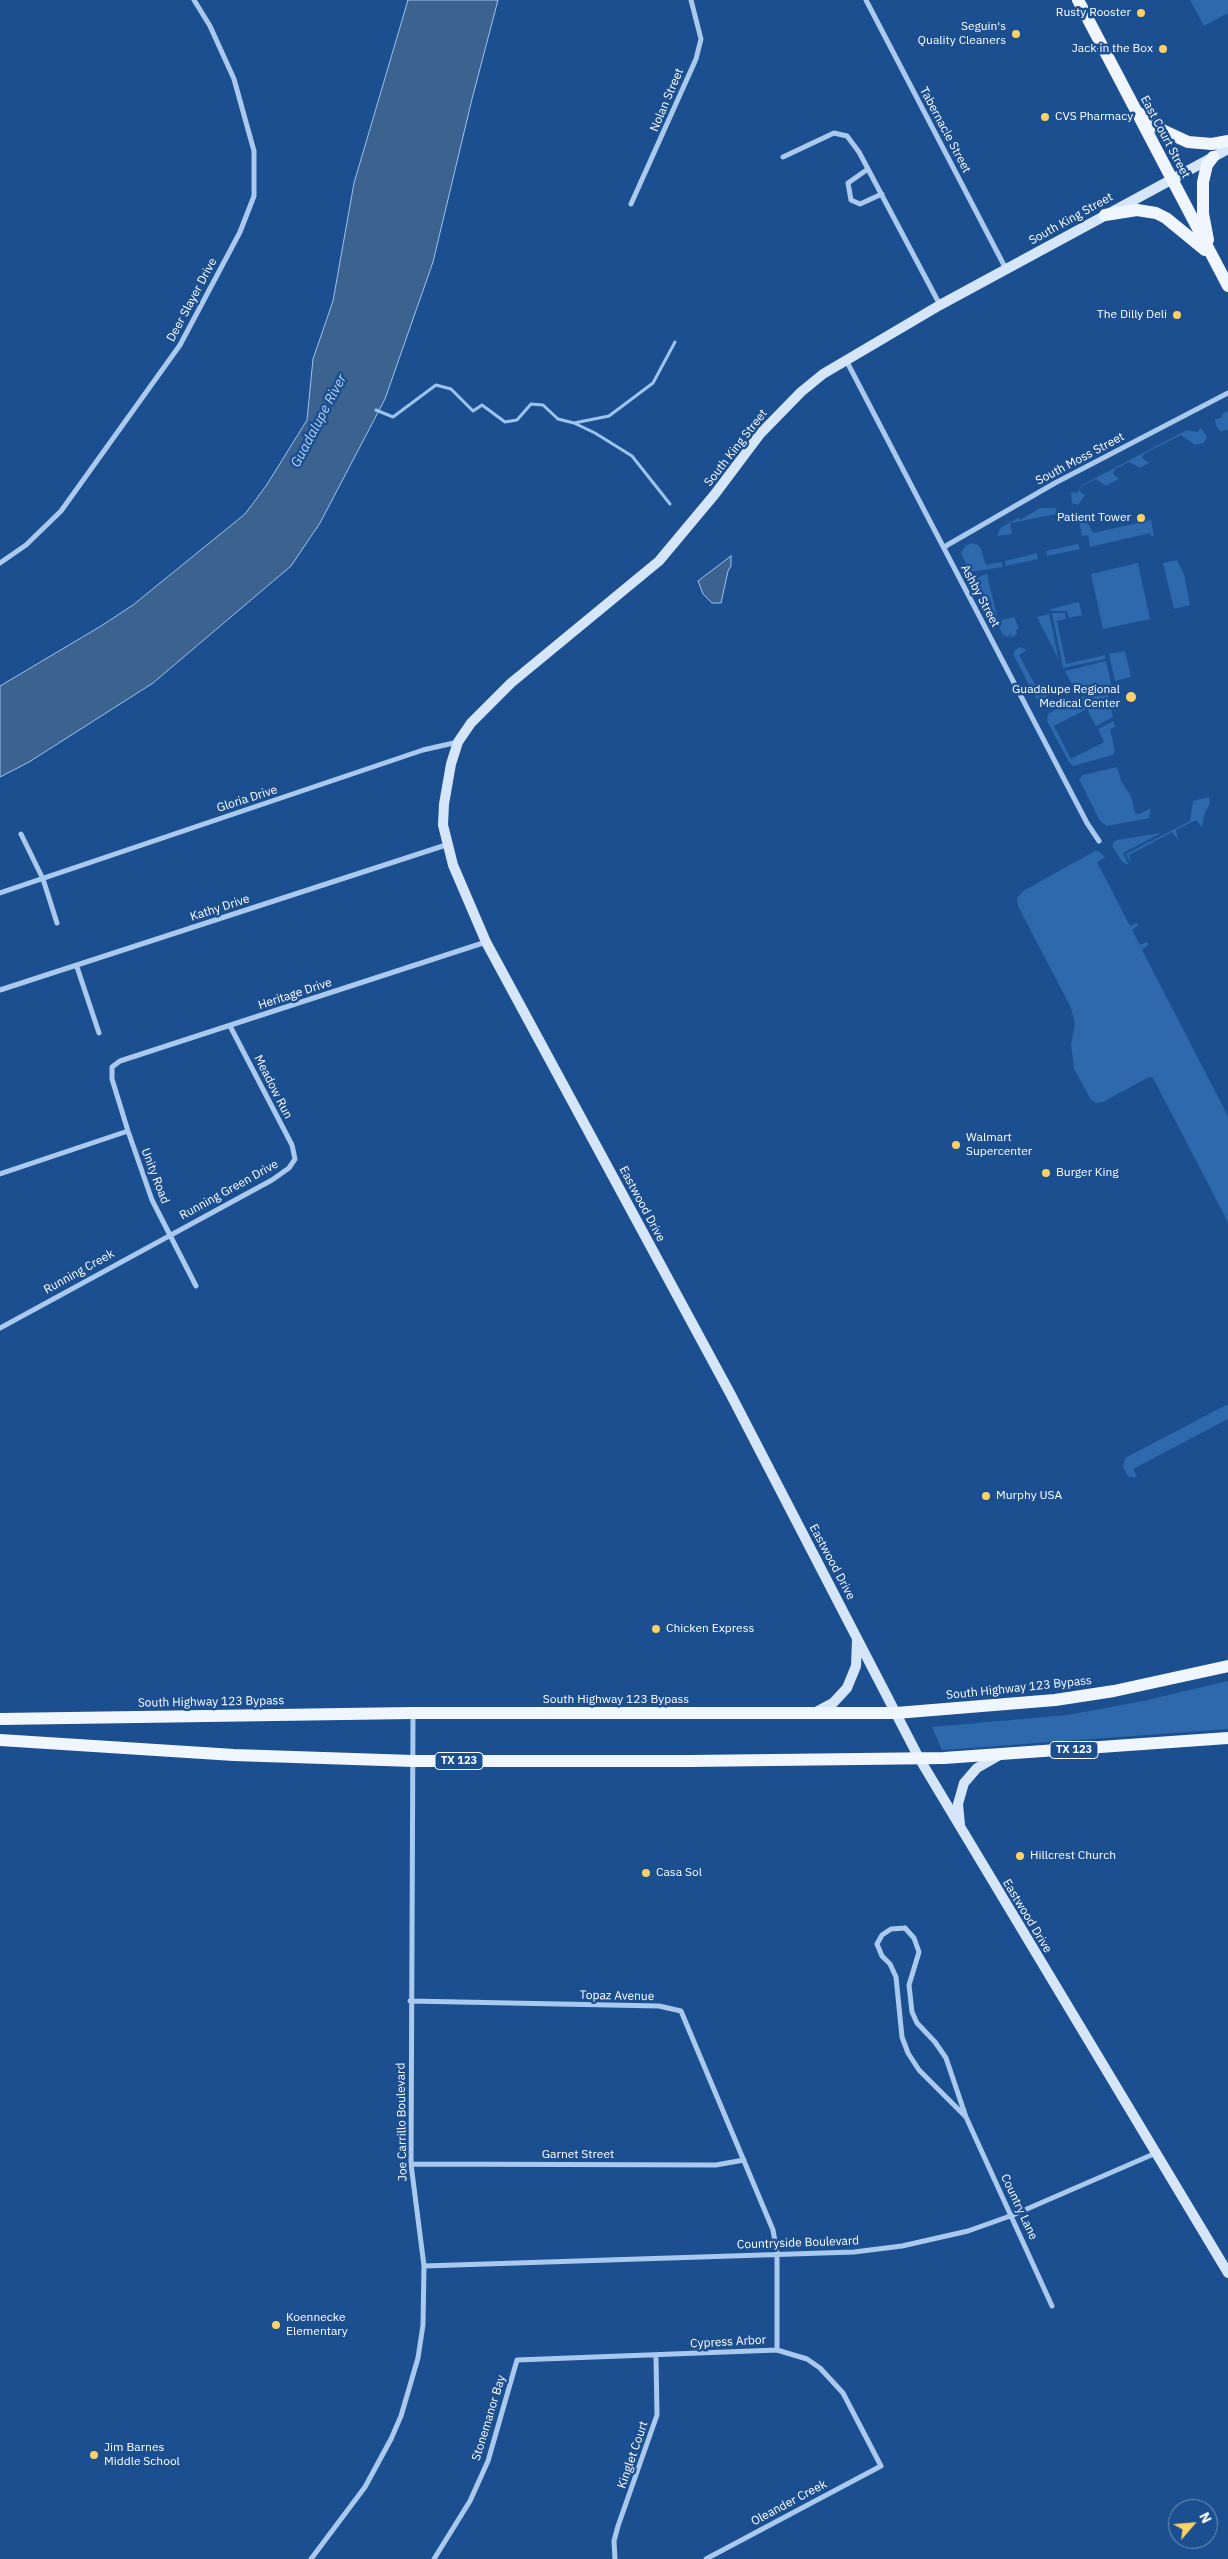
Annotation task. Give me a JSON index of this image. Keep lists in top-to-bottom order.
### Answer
{
  "streets": {
    "main road": [
      "East Court Street",
      "South King Street",
      "Eastwood Drive",
      "South Highway 123 Bypass",
      "TX 123"
    ],
    "street": [
      "Nolan Street",
      "Tabernacle Street",
      "Deer Slayer Drive",
      "South Moss Street",
      "Ashby Street",
      "Gloria Drive",
      "Kathy Drive",
      "Heritage Drive",
      "Meadow Run",
      "Unity Road",
      "Running Green Drive",
      "Running Creek",
      "Topaz Avenue",
      "Joe Carrillo Boulevard",
      "Garnet Street",
      "Country Lane",
      "Countryside Boulevard",
      "Cypress Arbor",
      "Stonemanor Bay",
      "Kinglet Court",
      "Oleander Creek"
    ]
  },
  "crossings": [
    ["Tabernacle Street", "South King Street"],
    ["East Court Street", "South King Street"],
    ["South King Street", "Ashby Street"],
    ["South King Street", "Gloria Drive"],
    ["South King Street", "Kathy Drive"],
    ["South King Street", "Eastwood Drive"],
    ["South Moss Street", "Ashby Street"],
    ["Kathy Drive", "Eastwood Drive"],
    ["Heritage Drive", "Meadow Run"],
    ["Heritage Drive", "Unity Road"],
    ["Heritage Drive", "Eastwood Drive"],
    ["Meadow Run", "Running Green Drive"],
    ["Unity Road", "Running Green Drive"],
    ["Unity Road", "Running Creek"],
    ["Running Green Drive", "Running Creek"],
    ["Eastwood Drive", "South Highway 123 Bypass"],
    ["Eastwood Drive", "TX 123"],
    ["Eastwood Drive", "Countryside Boulevard"],
    ["South Highway 123 Bypass", "Joe Carrillo Boulevard"],
    ["TX 123", "Joe Carrillo Boulevard"],
    ["Topaz Avenue", "Joe Carrillo Boulevard"],
    ["Topaz Avenue", "Garnet Street"],
    ["Topaz Avenue", "Countryside Boulevard"],
    ["Topaz Avenue", "Cypress Arbor"],
    ["Joe Carrillo Boulevard", "Garnet Street"],
    ["Joe Carrillo Boulevard", "Countryside Boulevard"],
    ["Country Lane", "Countryside Boulevard"],
    ["Cypress Arbor", "Stonemanor Bay"],
    ["Cypress Arbor", "Kinglet Court"],
    ["Cypress Arbor", "Oleander Creek"]
  ],
  "water": ["Guadalupe River"],
  "places": [
    "Rusty Rooster",
    "Seguin's Quality Cleaners",
    "Jack in the Box",
    "CVS Pharmacy",
    "The Dilly Deli",
    "Patient Tower",
    "Guadalupe Regional Medical Center",
    "Walmart Supercenter",
    "Burger King",
    "Murphy USA",
    "Chicken Express",
    "Hillcrest Church",
    "Casa Sol",
    "Koennecke Elementary",
    "Jim Barnes Middle School"
  ],
  "north": "top right"
}
